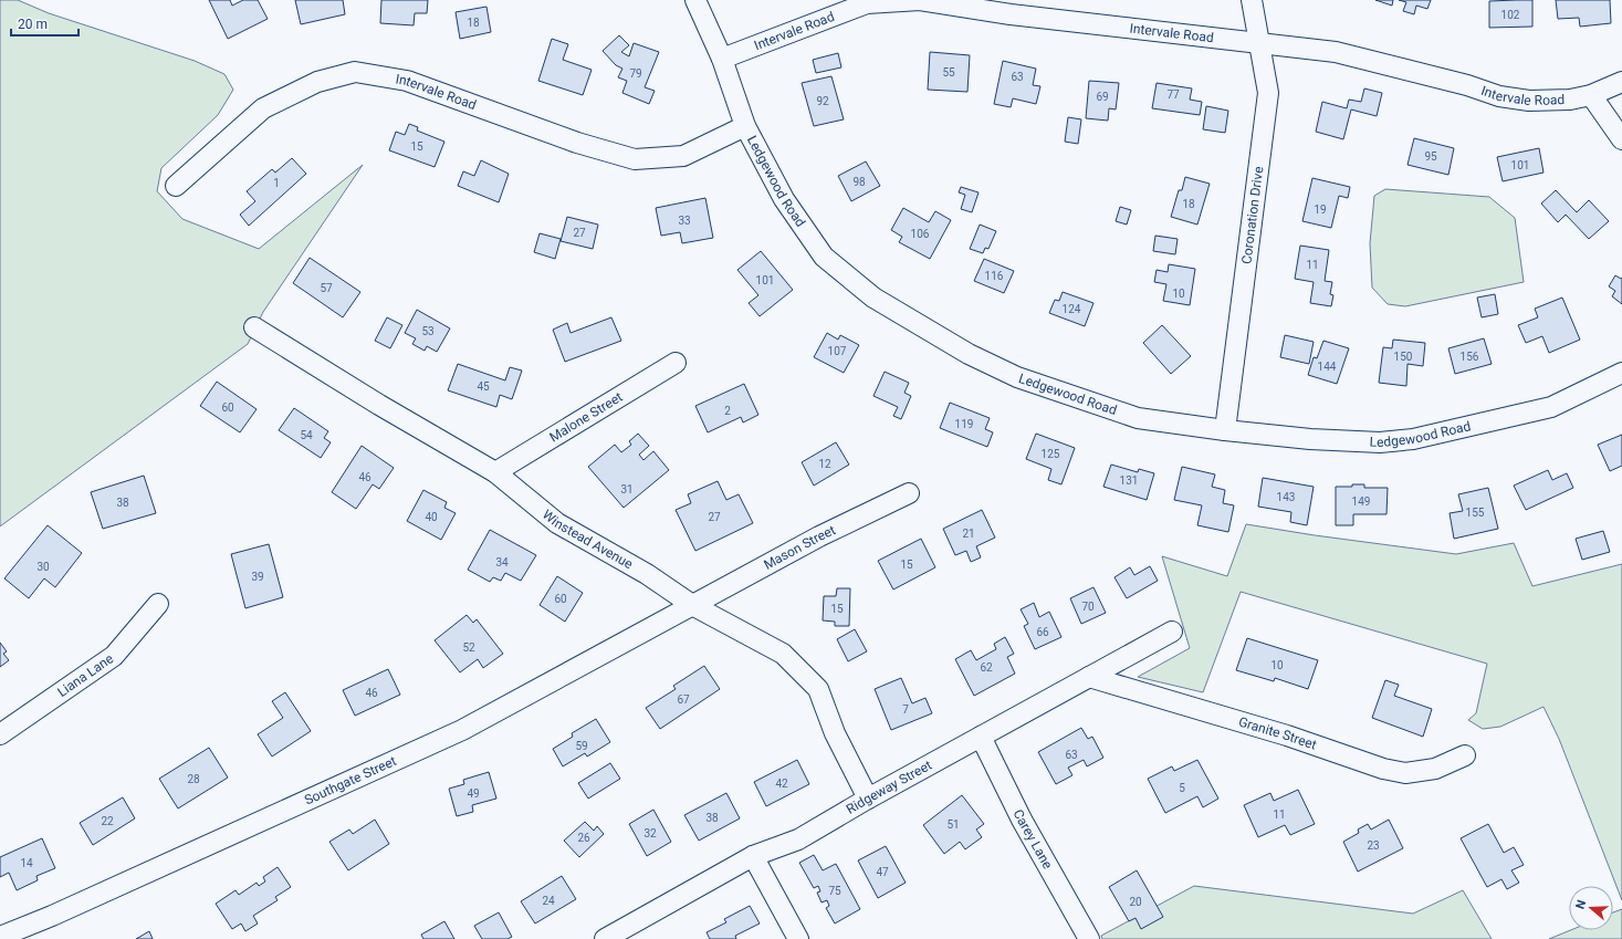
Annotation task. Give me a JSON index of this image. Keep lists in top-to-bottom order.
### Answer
{
  "streets": {
    "street": [
      "Intervale Road",
      "Ledgewood Road",
      "Coronation Drive",
      "Malone Street",
      "Winstead Avenue",
      "Mason Street",
      "Liana Lane",
      "Granite Street",
      "Southgate Street",
      "Ridgeway Street",
      "Carey Lane"
    ]
  },
  "crossings": [
    ["Intervale Road", "Ledgewood Road"],
    ["Intervale Road", "Coronation Drive"],
    ["Ledgewood Road", "Coronation Drive"],
    ["Malone Street", "Winstead Avenue"],
    ["Winstead Avenue", "Mason Street"],
    ["Winstead Avenue", "Southgate Street"],
    ["Winstead Avenue", "Ridgeway Street"],
    ["Mason Street", "Southgate Street"],
    ["Granite Street", "Ridgeway Street"],
    ["Ridgeway Street", "Carey Lane"]
  ],
  "house_numbers": [
    "102",
    "18",
    "55",
    "79",
    "63",
    "77",
    "69",
    "92",
    "15",
    "95",
    "101",
    "98",
    "1",
    "18",
    "19",
    "33",
    "27",
    "106",
    "11",
    "116",
    "101",
    "57",
    "10",
    "124",
    "53",
    "107",
    "150",
    "156",
    "144",
    "45",
    "60",
    "2",
    "119",
    "54",
    "125",
    "12",
    "46",
    "131",
    "31",
    "143",
    "149",
    "38",
    "155",
    "40",
    "27",
    "21",
    "34",
    "15",
    "30",
    "39",
    "60",
    "70",
    "15",
    "66",
    "52",
    "10",
    "62",
    "46",
    "67",
    "7",
    "59",
    "63",
    "28",
    "42",
    "5",
    "49",
    "11",
    "38",
    "22",
    "51",
    "32",
    "26",
    "23",
    "14",
    "47",
    "75",
    "24",
    "20"
  ],
  "scale_bar": "20 m",
  "north": "left"
}
